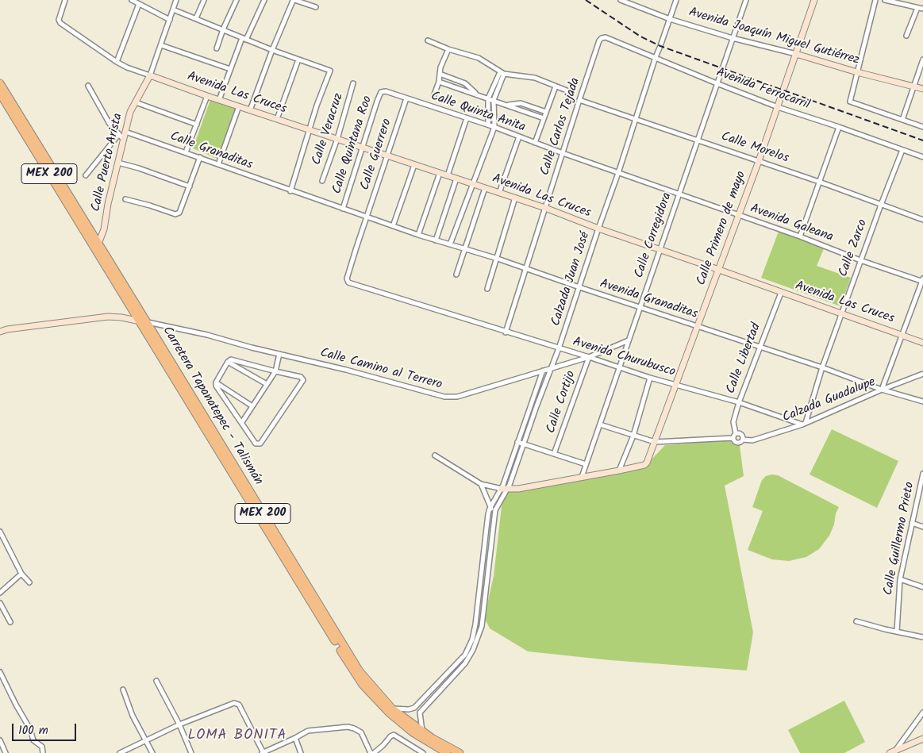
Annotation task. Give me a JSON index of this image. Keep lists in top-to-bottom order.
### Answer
{
  "streets": {
    "highway": ["MEX 200", "Carretera Tapanatepec - Talismán"],
    "street": [
      "Avenida Joaquín Miguel Gutiérrez",
      "Avenida Ferrocarril",
      "Avenida Las Cruces",
      "Calle Quinta Anita",
      "Calle Carlos Tejada",
      "Calle Veracruz",
      "Calle Quintana Roo",
      "Calle Morelos",
      "Calle Granaditas",
      "Calle Guerrero",
      "Calle Puerto Arista",
      "Avenida Galeana",
      "Calle Primero de mayo",
      "Calle Corregidora",
      "Calle Zarco",
      "Calzada Juan José",
      "Avenida Granaditas",
      "Avenida Churubusco",
      "Calle Libertad",
      "Calle Camino al Terrero",
      "Calzada Guadalupe",
      "Calle Cortijo",
      "Calle Guillermo Prieto"
    ]
  },
  "crossings": [
    ["Avenida Joaquín Miguel Gutiérrez", "Calle Primero de mayo"],
    ["Avenida Joaquín Miguel Gutiérrez", "Calle Corregidora"],
    ["Avenida Joaquín Miguel Gutiérrez", "Calzada Juan José"],
    ["Avenida Ferrocarril", "Calle Carlos Tejada"],
    ["Avenida Ferrocarril", "Calle Primero de mayo"],
    ["Avenida Ferrocarril", "Calle Corregidora"],
    ["Avenida Ferrocarril", "Calle Zarco"],
    ["Avenida Ferrocarril", "Calzada Juan José"],
    ["Avenida Las Cruces", "Calle Carlos Tejada"],
    ["Avenida Las Cruces", "Calle Veracruz"],
    ["Avenida Las Cruces", "Calle Quintana Roo"],
    ["Avenida Las Cruces", "Calle Guerrero"],
    ["Avenida Las Cruces", "Calle Puerto Arista"],
    ["Avenida Las Cruces", "Calle Primero de mayo"],
    ["Avenida Las Cruces", "Calle Corregidora"],
    ["Avenida Las Cruces", "Calle Zarco"],
    ["Avenida Las Cruces", "Calzada Juan José"],
    ["Avenida Las Cruces", "Calle Libertad"],
    ["Calle Quinta Anita", "Calle Carlos Tejada"],
    ["Calle Quinta Anita", "Calle Quintana Roo"],
    ["Calle Quinta Anita", "Calle Guerrero"],
    ["Calle Quinta Anita", "Avenida Galeana"],
    ["Calle Carlos Tejada", "Calle Morelos"],
    ["Calle Carlos Tejada", "Avenida Galeana"],
    ["Calle Carlos Tejada", "Avenida Granaditas"],
    ["Calle Carlos Tejada", "Avenida Churubusco"],
    ["Calle Quintana Roo", "Calle Granaditas"],
    ["Calle Quintana Roo", "Avenida Granaditas"],
    ["Calle Morelos", "Calle Primero de mayo"],
    ["Calle Morelos", "Calle Corregidora"],
    ["Calle Morelos", "Calle Zarco"],
    ["Calle Morelos", "Calzada Juan José"],
    ["Calle Granaditas", "Calle Puerto Arista"],
    ["Calle Granaditas", "Avenida Granaditas"],
    ["Calle Guerrero", "Avenida Granaditas"],
    ["Calle Guerrero", "Avenida Churubusco"],
    ["Calle Puerto Arista", "Carretera Tapanatepec - Talismán"],
    ["Avenida Galeana", "Calle Primero de mayo"],
    ["Avenida Galeana", "Calle Corregidora"],
    ["Avenida Galeana", "Calle Zarco"],
    ["Avenida Galeana", "Calzada Juan José"],
    ["Calle Primero de mayo", "Avenida Granaditas"],
    ["Calle Primero de mayo", "Avenida Churubusco"],
    ["Calle Corregidora", "Avenida Granaditas"],
    ["Calle Corregidora", "Avenida Churubusco"],
    ["Calle Corregidora", "Calle Camino al Terrero"],
    ["Calle Zarco", "Avenida Granaditas"],
    ["Calle Zarco", "Avenida Churubusco"],
    ["Calle Zarco", "Calzada Guadalupe"],
    ["Calzada Juan José", "Avenida Granaditas"],
    ["Calzada Juan José", "Avenida Churubusco"],
    ["Calzada Juan José", "Calle Camino al Terrero"],
    ["Avenida Granaditas", "Calle Libertad"],
    ["Avenida Granaditas", "Calzada Guadalupe"],
    ["Avenida Churubusco", "Calle Libertad"],
    ["Avenida Churubusco", "Calle Camino al Terrero"],
    ["Avenida Churubusco", "Calzada Guadalupe"],
    ["Avenida Churubusco", "Calle Cortijo"],
    ["Calle Libertad", "Calzada Guadalupe"],
    ["Calle Camino al Terrero", "Calle Cortijo"],
    ["Calle Camino al Terrero", "Carretera Tapanatepec - Talismán"]
  ],
  "districts": ["LOMA BONITA"],
  "scale_bar": "100 m"
}
